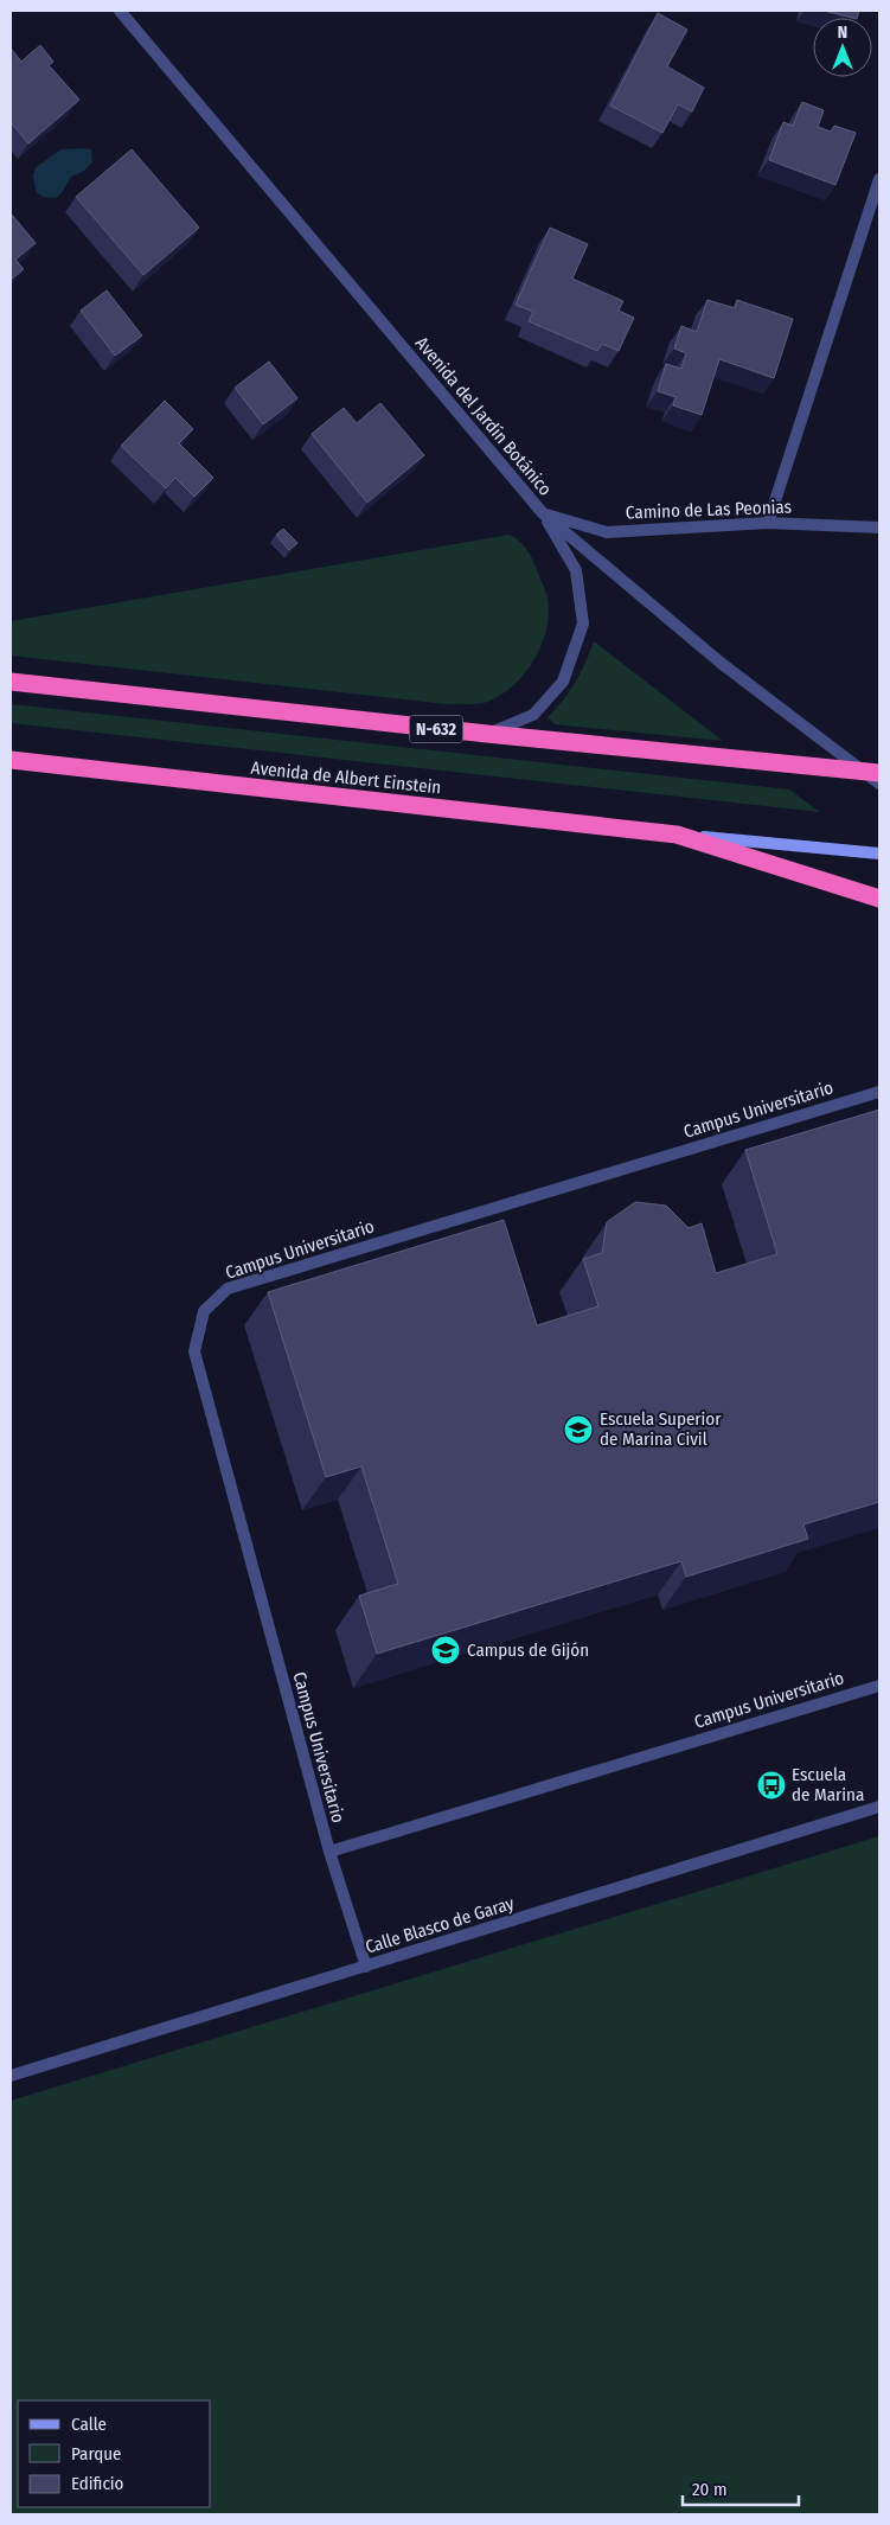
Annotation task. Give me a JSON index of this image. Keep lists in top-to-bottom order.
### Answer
{
  "streets": {
    "highway": ["N-632", "Avenida de Albert Einstein"],
    "street": [
      "Avenida del Jardín Botánico",
      "Camino de Las Peonias",
      "Campus Universitario",
      "Calle Blasco de Garay"
    ]
  },
  "crossings": [
    ["Avenida del Jardín Botánico", "Camino de Las Peonias"],
    ["Avenida del Jardín Botánico", "N-632"],
    ["Campus Universitario", "Calle Blasco de Garay"]
  ],
  "places": {
    "school or university": ["Escuela Superior de Marina Civil", "Campus de Gijón"],
    "bus stop": ["Escuela de Marina"]
  },
  "legend": ["Calle", "Parque", "Edificio"],
  "scale_bar": "20 m",
  "north": "top"
}
